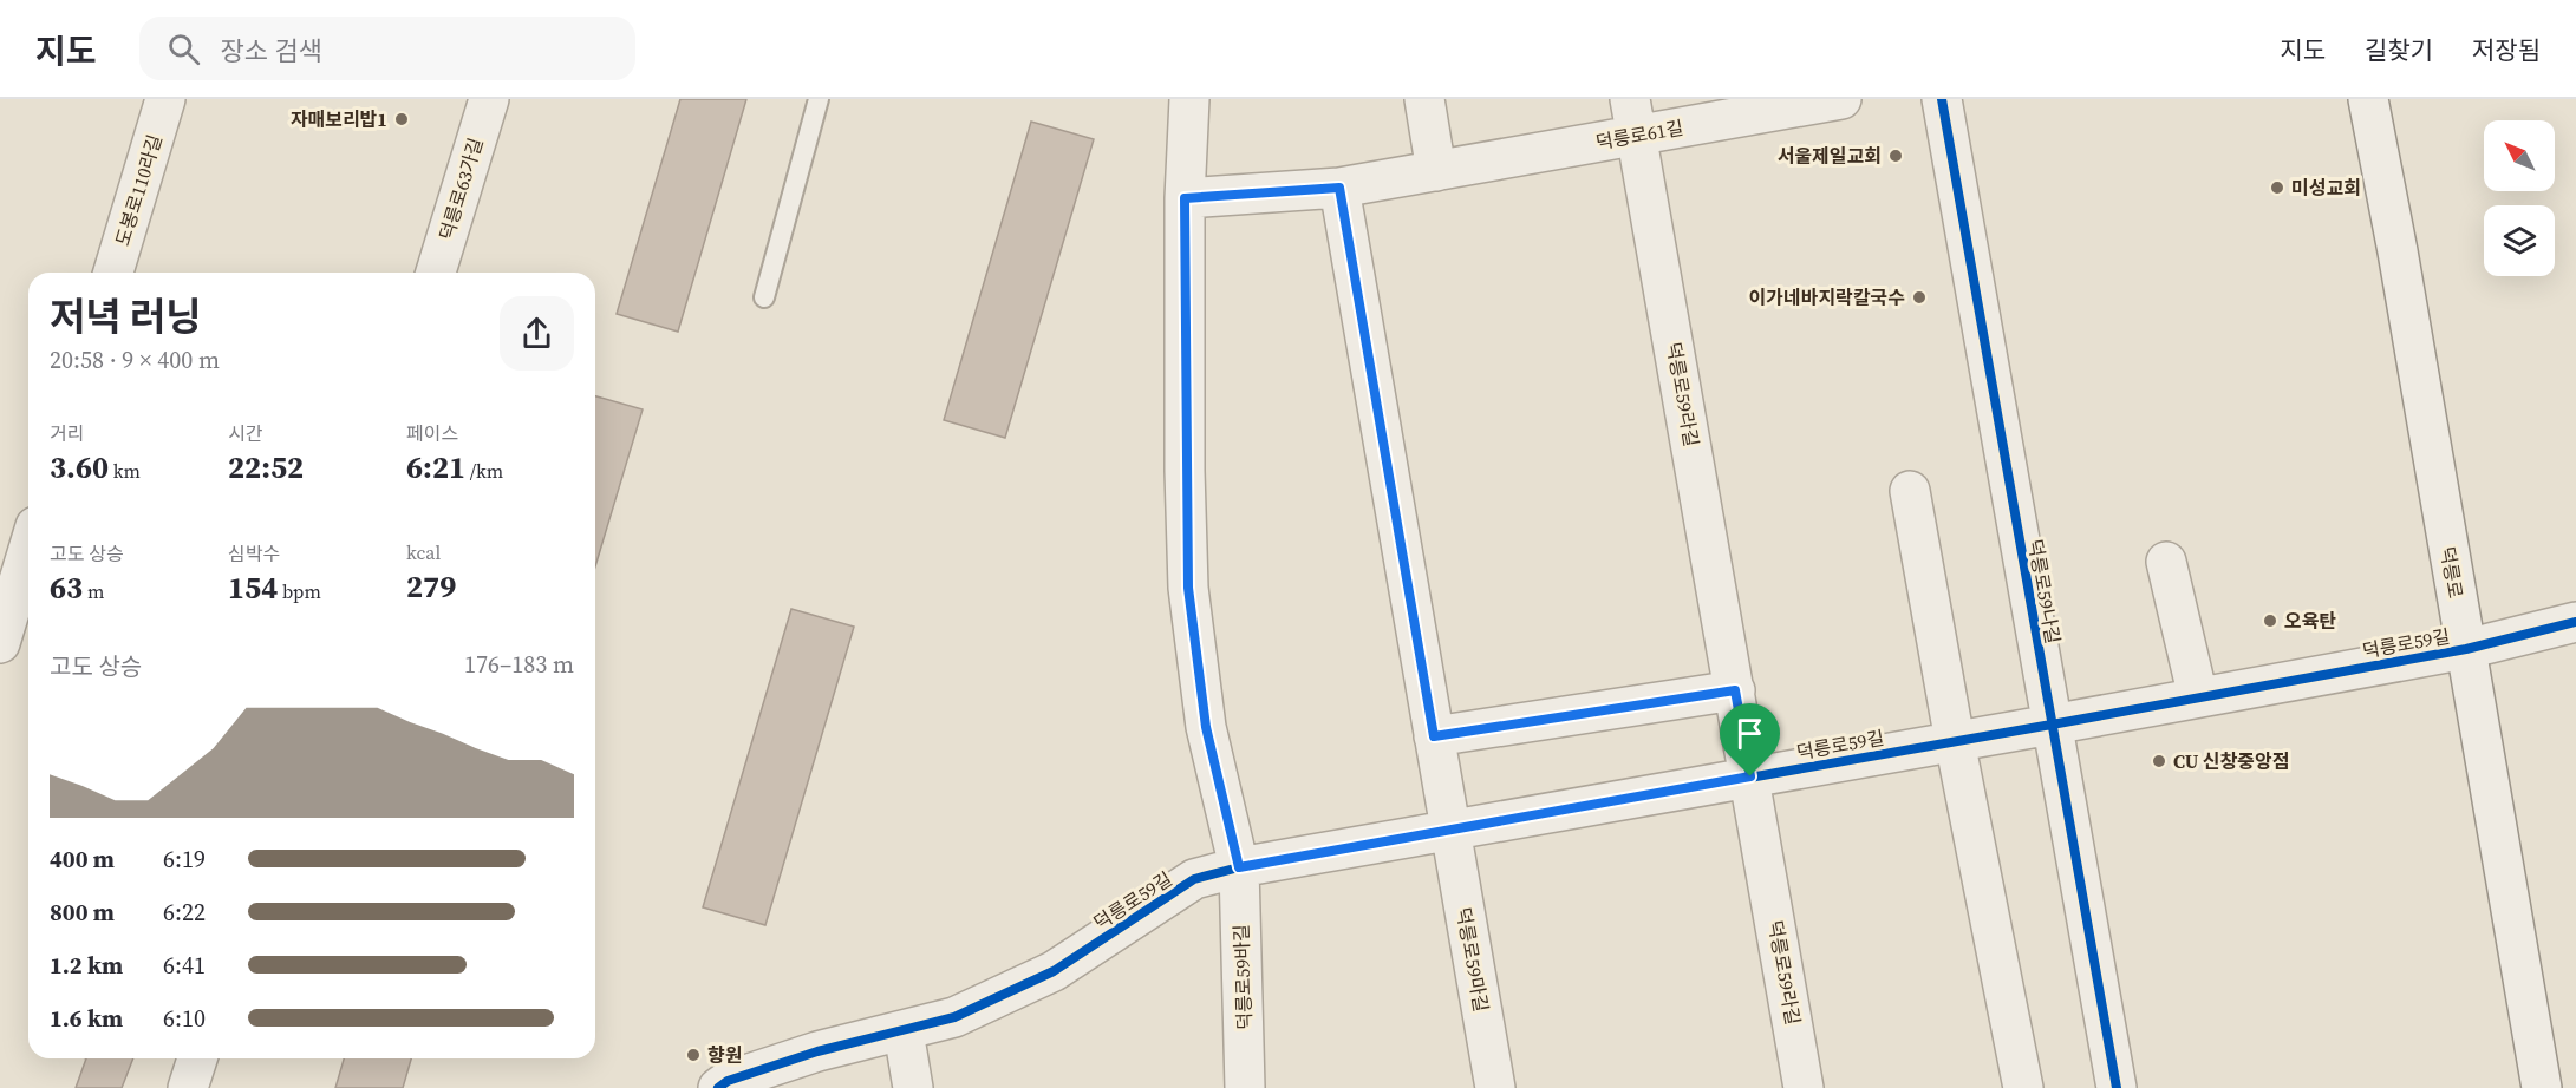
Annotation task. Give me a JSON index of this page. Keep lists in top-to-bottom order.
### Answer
{
  "streets": {
    "street": [
      "덕릉로61길",
      "덕릉로63가길",
      "도봉로110라길",
      "덕릉로59라길",
      "덕릉로",
      "덕릉로59나길",
      "덕릉로59길",
      "덕릉로59마길",
      "덕릉로59바길"
    ]
  },
  "crossings": [
    ["덕릉로61길", "덕릉로59라길"],
    ["덕릉로61길", "덕릉로59바길"],
    ["덕릉로59라길", "덕릉로59길"],
    ["덕릉로", "덕릉로59길"],
    ["덕릉로59나길", "덕릉로59길"],
    ["덕릉로59길", "덕릉로59마길"],
    ["덕릉로59길", "덕릉로59바길"]
  ],
  "places": [
    "자매보리밥1",
    "서울제일교회",
    "미성교회",
    "이가네바지락칼국수",
    "오육탄",
    "CU 신창중앙점",
    "향원"
  ],
  "north": "top left",
  "page": {
    "header": "지도",
    "search": "장소 검색",
    "nav": ["지도", "길찾기", "저장됨"],
    "heading": ["저녁 러닝", "20:58 · 9 × 400 m"],
    "stats": [
      ["거리", "3.60 km"],
      ["시간", "22:52"],
      ["페이스", "6:21 /km"],
      ["고도 상승", "63 m"],
      ["심박수", "154 bpm"],
      ["kcal", "279"]
    ],
    "chart": ["고도 상승", "176–183 m"],
    "list": [
      {
        "name": "400 m",
        "note": "6:19"
      },
      {
        "name": "800 m",
        "note": "6:22"
      },
      {
        "name": "1.2 km",
        "note": "6:41"
      },
      {
        "name": "1.6 km",
        "note": "6:10"
      }
    ]
  }
}
